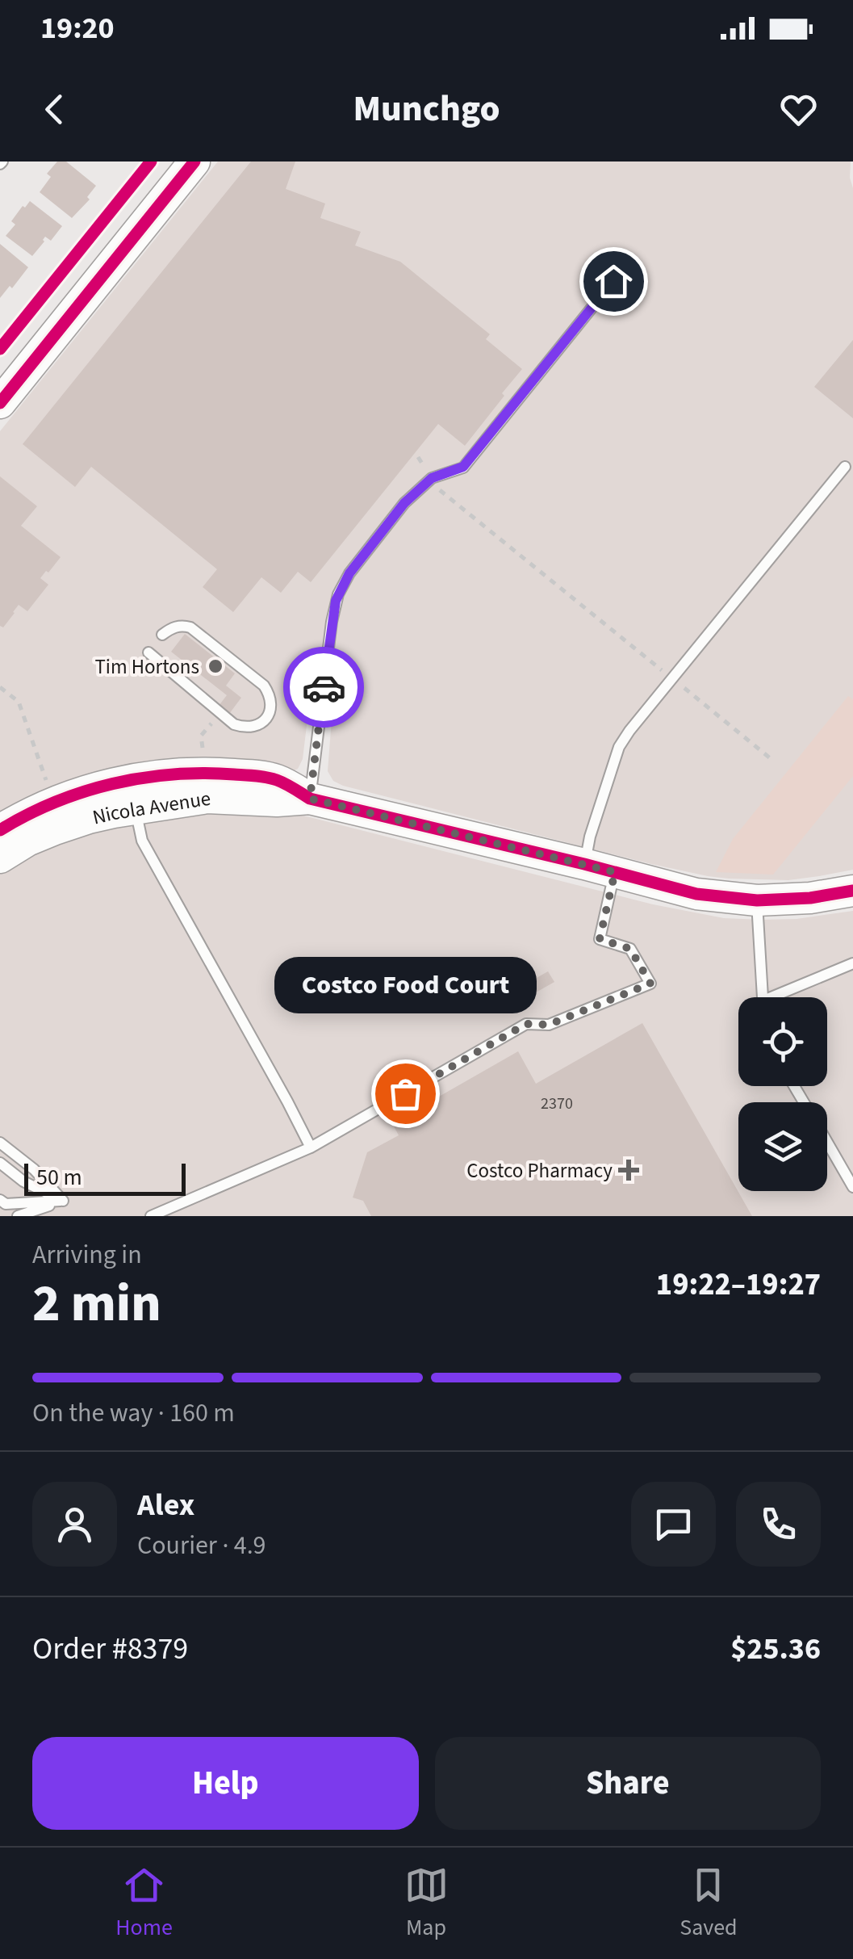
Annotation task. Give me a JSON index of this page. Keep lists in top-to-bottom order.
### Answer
{
  "streets": {
    "street": ["Nicola Avenue"]
  },
  "places": {
    "other": ["Tim Hortons", "Costco Food Court"],
    "health": ["Costco Pharmacy"]
  },
  "house_numbers": ["2370"],
  "scale_bar": "50 m",
  "page": {
    "status": "19:20",
    "header": "Munchgo",
    "bubble": "Costco Food Court",
    "scale": "50 m",
    "heading": ["2 min", "Arriving in", "19:22–19:27"],
    "panel": [
      "Alex",
      "Courier · 4.9",
      "Order #8379",
      "$25.36"
    ],
    "bar": "On the way · 160 m",
    "buttons": ["Help", "Share"],
    "tabs": ["Home", "Map", "Saved"]
  }
}
